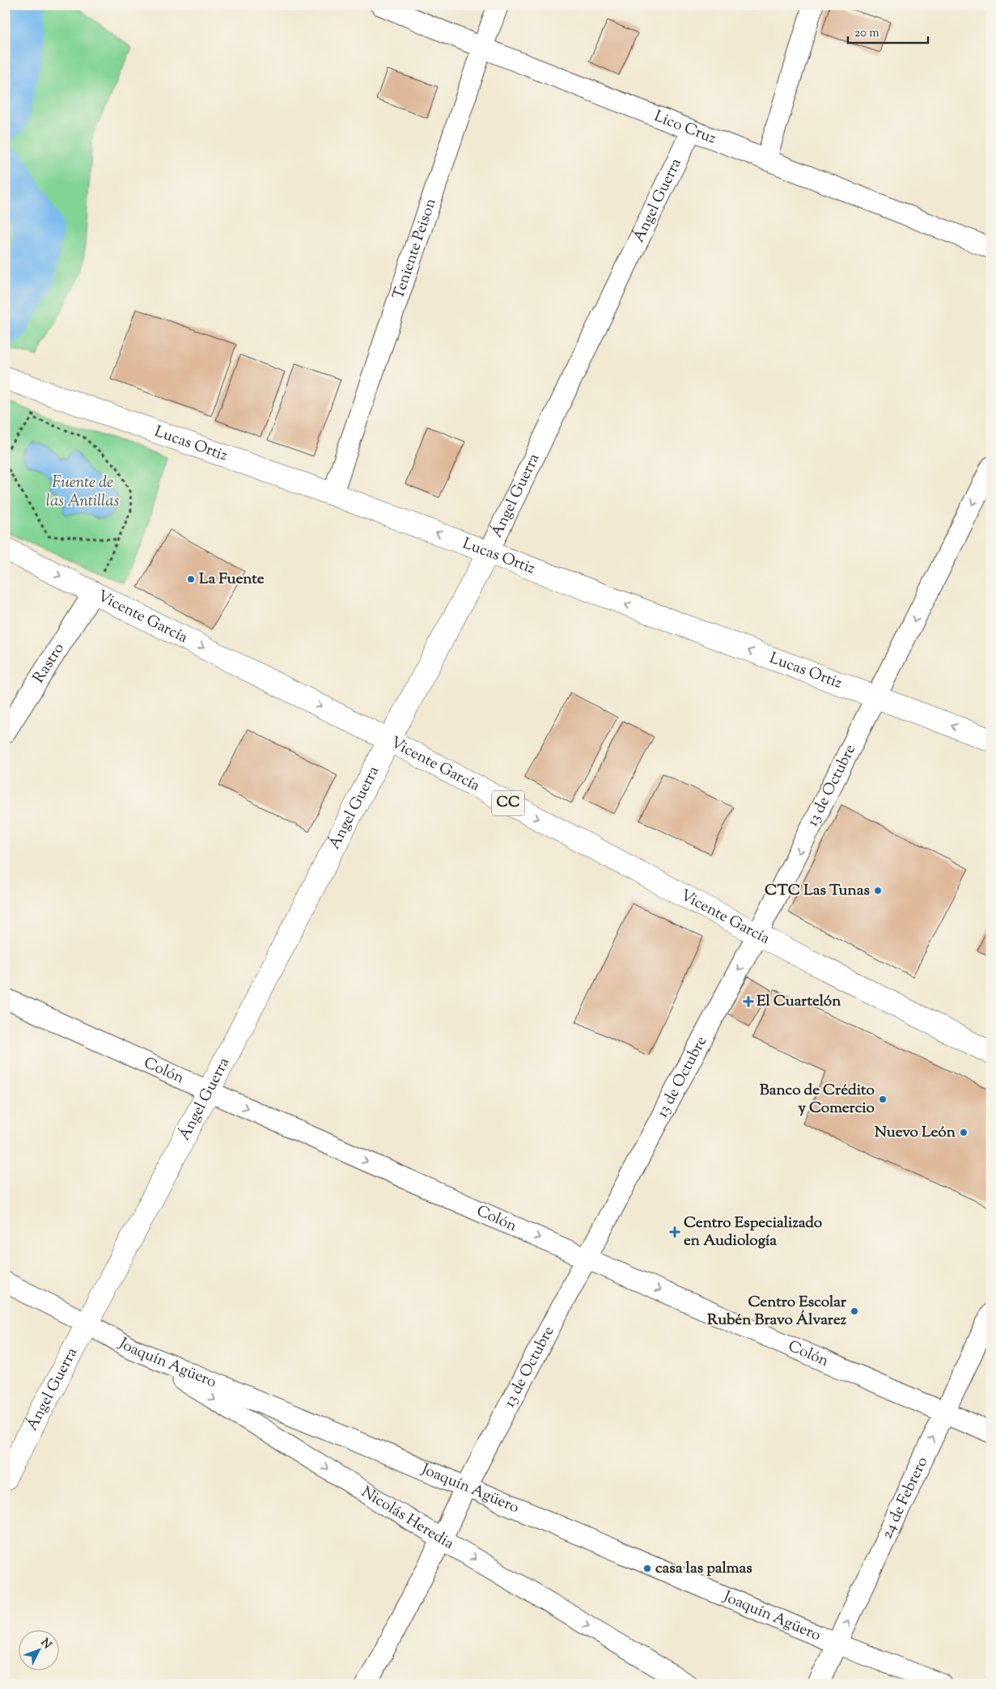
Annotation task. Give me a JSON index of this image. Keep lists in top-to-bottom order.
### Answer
{
  "streets": {
    "main road": [
      "Ángel Guerra",
      "Lucas Ortiz",
      "Vicente García",
      "CC"
    ],
    "street": [
      "Lico Cruz",
      "Teniente Peison",
      "Rastro",
      "13 de Octubre",
      "Colón",
      "Joaquín Agüero",
      "24 de Febrero",
      "Nicolás Heredia"
    ]
  },
  "crossings": [
    ["Lico Cruz", "Ángel Guerra"],
    ["Lico Cruz", "Teniente Peison"],
    ["Ángel Guerra", "Lucas Ortiz"],
    ["Ángel Guerra", "Vicente García"],
    ["Ángel Guerra", "Colón"],
    ["Ángel Guerra", "Joaquín Agüero"],
    ["Teniente Peison", "Lucas Ortiz"],
    ["Lucas Ortiz", "13 de Octubre"],
    ["Vicente García", "Rastro"],
    ["Vicente García", "13 de Octubre"],
    ["13 de Octubre", "Colón"],
    ["13 de Octubre", "Joaquín Agüero"],
    ["13 de Octubre", "Nicolás Heredia"],
    ["Colón", "24 de Febrero"],
    ["Joaquín Agüero", "24 de Febrero"],
    ["Joaquín Agüero", "Nicolás Heredia"]
  ],
  "one_way": [
    "Lucas Ortiz",
    "Vicente García",
    "13 de Octubre",
    "Colón",
    "24 de Febrero",
    "Nicolás Heredia"
  ],
  "water": ["Fuente de las Antillas"],
  "places": {
    "other": [
      "La Fuente",
      "CTC Las Tunas",
      "Banco de Crédito y Comercio",
      "Nuevo León",
      "Centro Escolar Rubén Bravo Álvarez",
      "casa las palmas"
    ],
    "health": ["El Cuartelón", "Centro Especializado en Audiología"]
  },
  "scale_bar": "20 m",
  "north": "top right"
}
